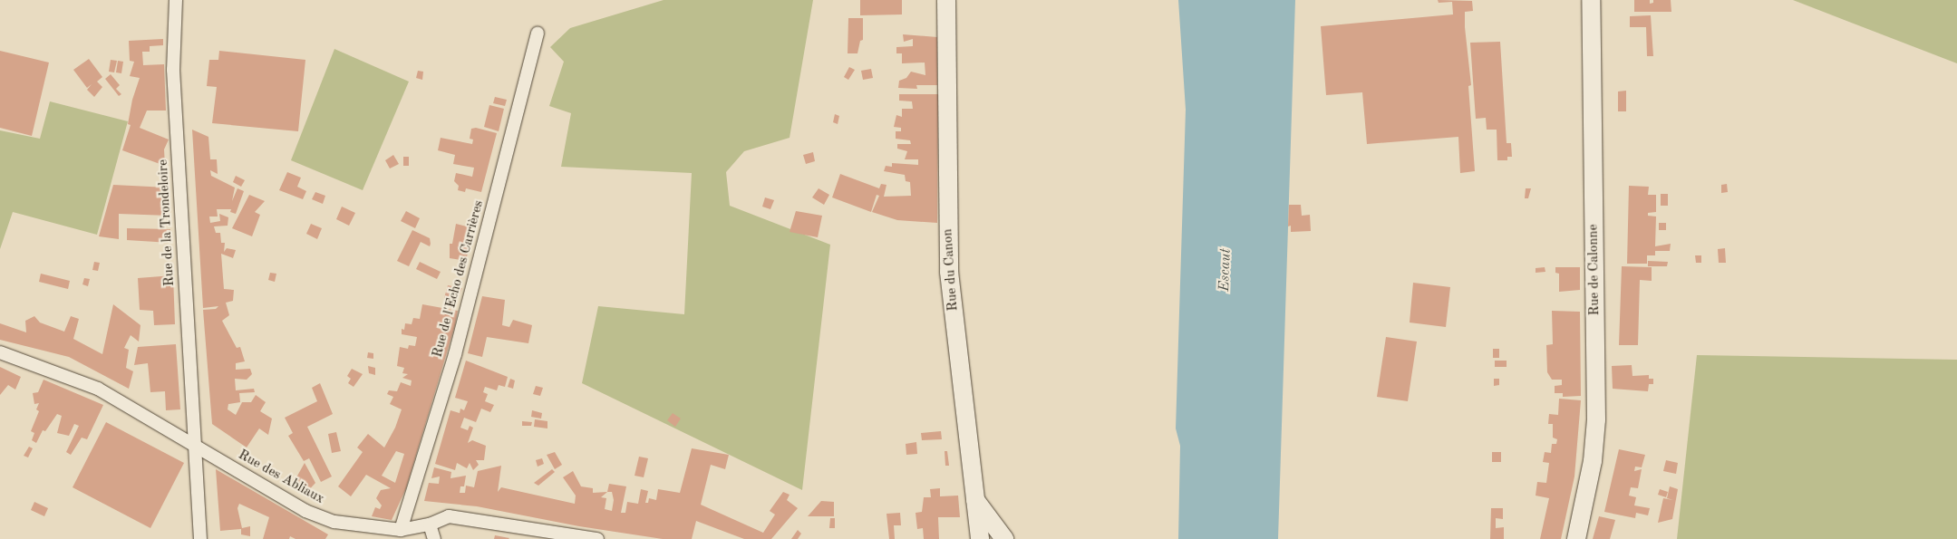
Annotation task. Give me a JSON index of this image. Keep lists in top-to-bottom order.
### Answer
{
  "streets": {
    "main road": ["Rue du Canon", "Rue de Calonne"],
    "street": ["Rue de la Trondeloire", "Rue de l'Echo des Carrières", "Rue des Abliaux"]
  },
  "crossings": [
    ["Rue de la Trondeloire", "Rue des Abliaux"],
    ["Rue de l'Echo des Carrières", "Rue des Abliaux"]
  ],
  "water": ["Escaut"]
}
